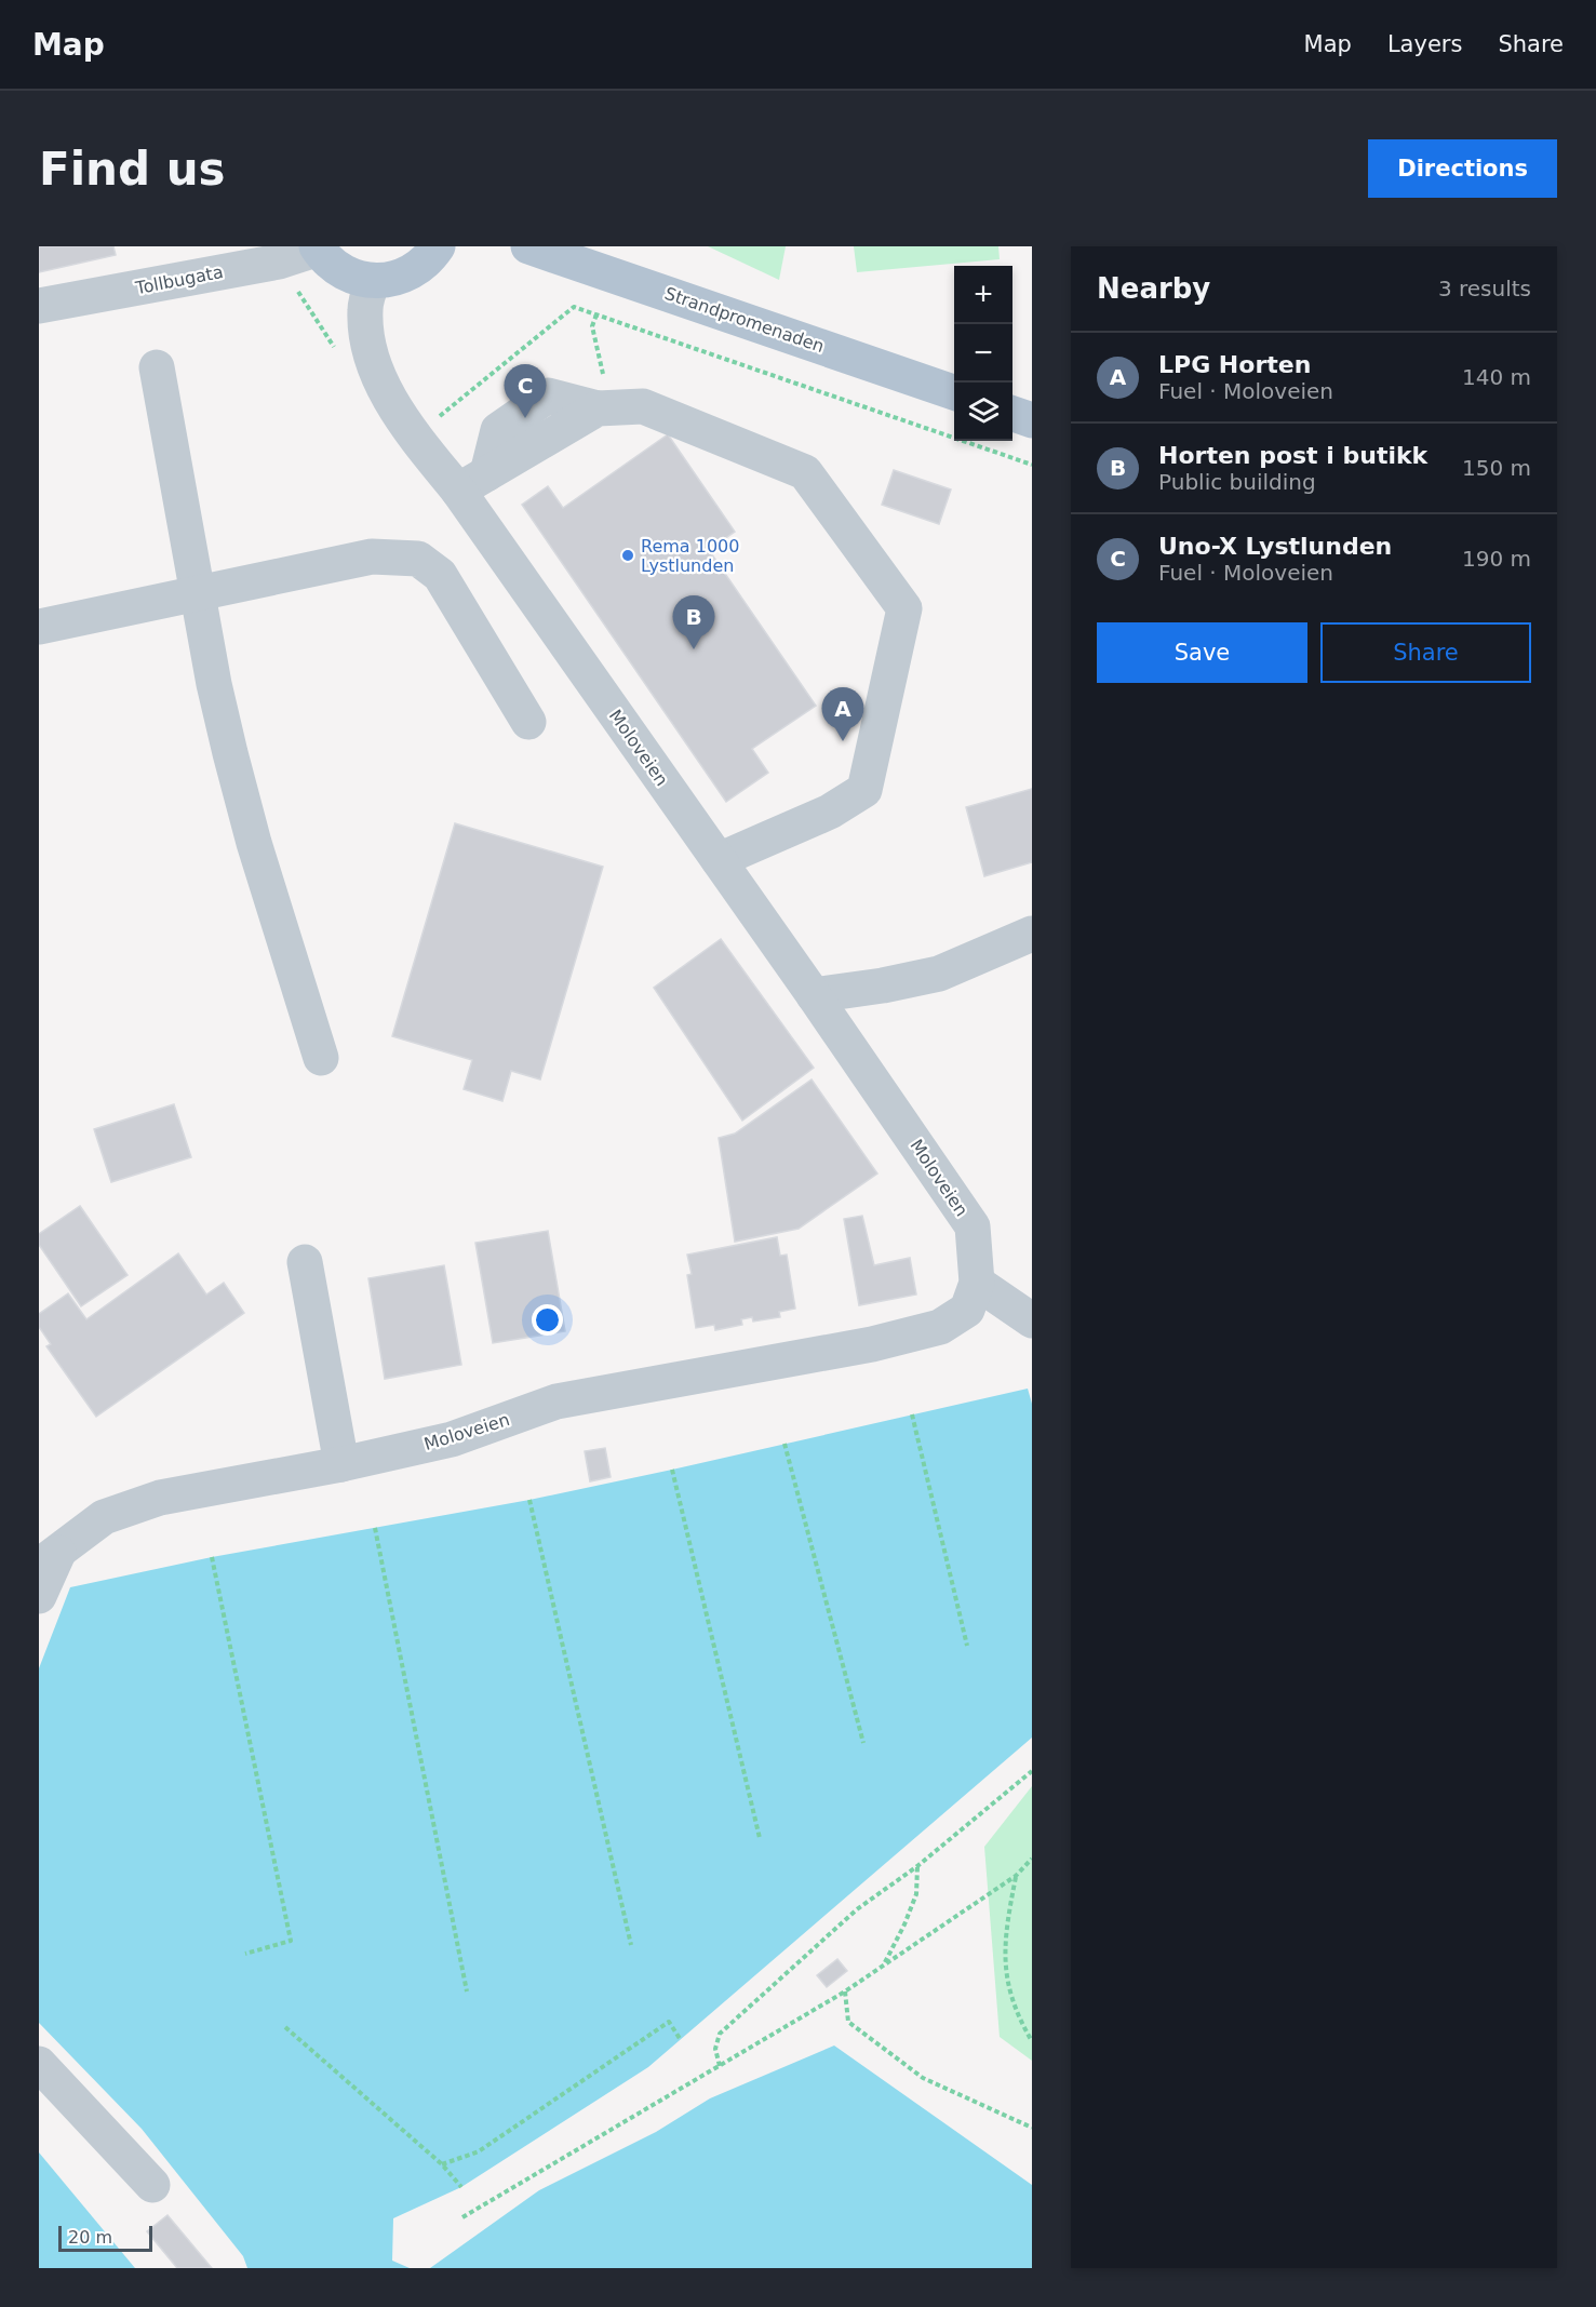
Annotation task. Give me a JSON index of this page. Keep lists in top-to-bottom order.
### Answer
{
  "streets": {
    "main road": ["Strandpromenaden"],
    "street": ["Tollbugata", "Moloveien"]
  },
  "places": ["Rema 1000 Lystlunden"],
  "scale_bar": "20 m",
  "page": {
    "header": "Map",
    "nav": ["Map", "Layers", "Share"],
    "buttons": [
      "Directions",
      ["Save", "Share"]
    ],
    "title": "Find us",
    "heading": ["Nearby", "3 results"],
    "map_buttons": ["+", "−"],
    "list": [
      {
        "mark": "A",
        "name": "LPG Horten",
        "note": "Fuel · Moloveien",
        "value": "140 m"
      },
      {
        "mark": "B",
        "name": "Horten post i butikk",
        "note": "Public building",
        "value": "150 m"
      },
      {
        "mark": "C",
        "name": "Uno-X Lystlunden",
        "note": "Fuel · Moloveien",
        "value": "190 m"
      }
    ],
    "pins": ["C", "B", "A"],
    "scale": "20 m"
  }
}
